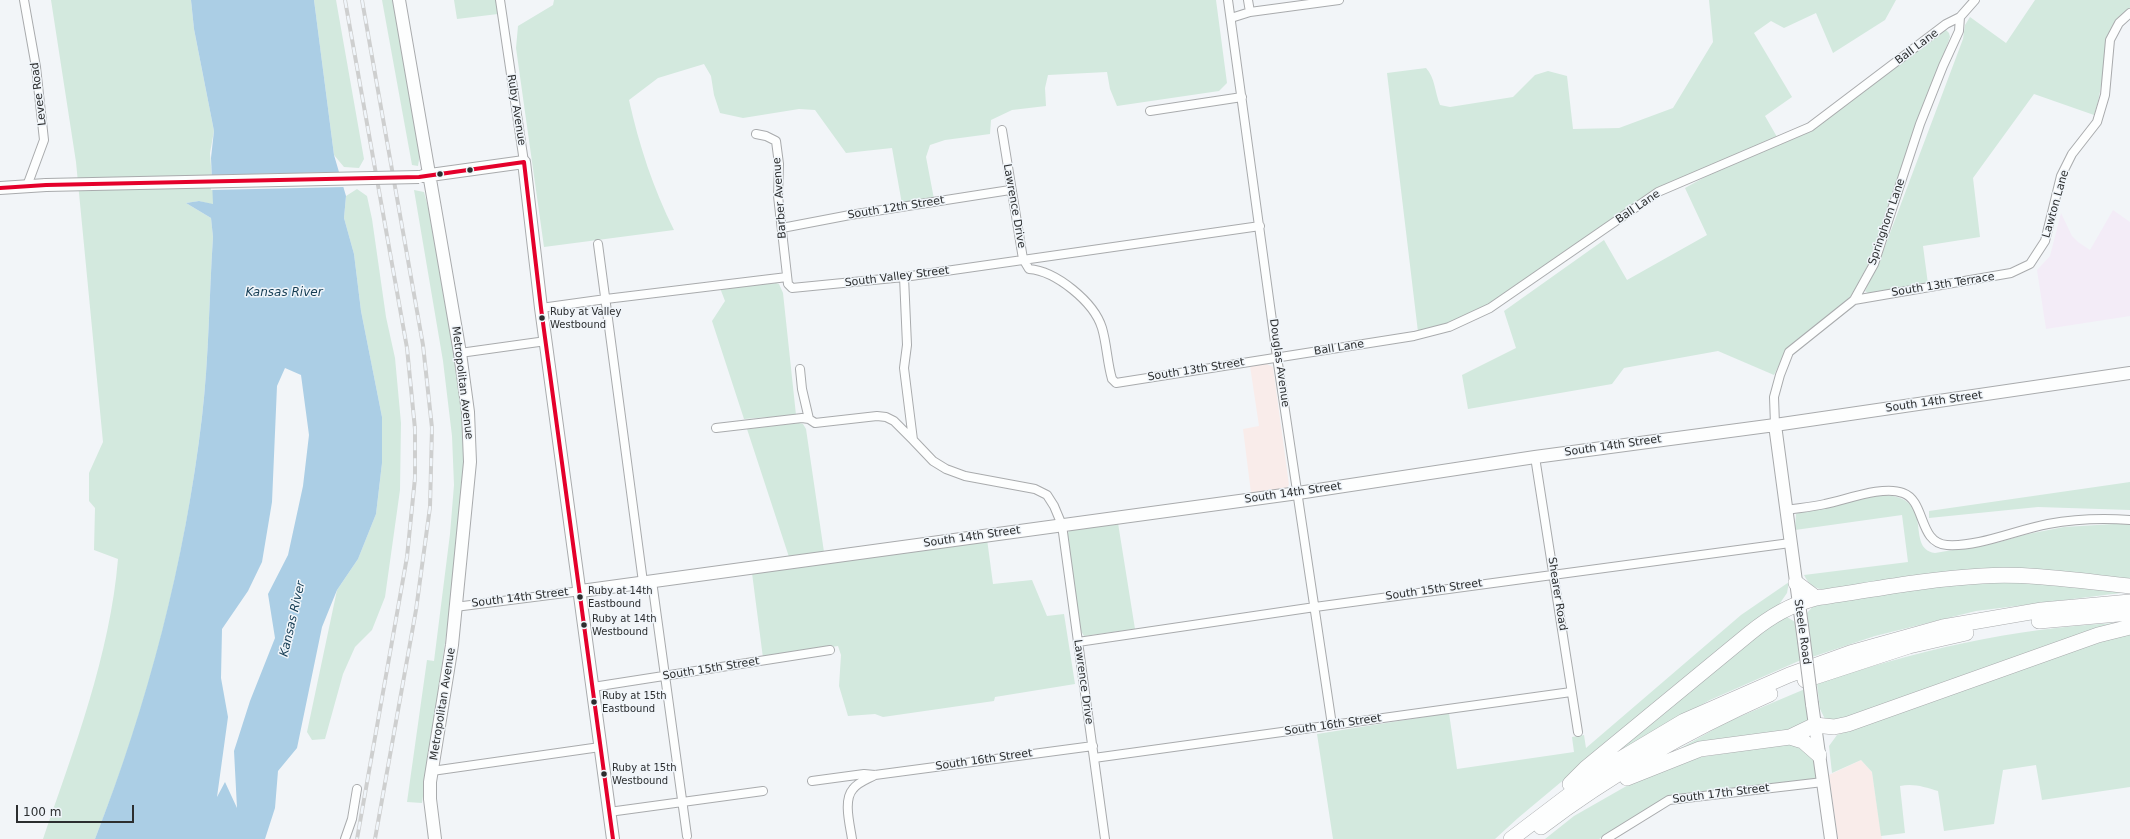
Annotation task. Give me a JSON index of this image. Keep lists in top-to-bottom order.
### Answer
{
  "streets": {
    "street": [
      "Ball Lane",
      "Levee Road",
      "Ruby Avenue",
      "Barber Avenue",
      "Lawton Lane",
      "Lawrence Drive",
      "South 12th Street",
      "Springhorn Lane",
      "South Valley Street",
      "South 13th Terrace",
      "Douglas Avenue",
      "South 13th Street",
      "Metropolitan Avenue",
      "South 14th Street",
      "South 15th Street",
      "Shearer Road",
      "Steele Road",
      "South 16th Street",
      "South 17th Street"
    ]
  },
  "crossings": [
    ["Ball Lane", "Springhorn Lane"],
    ["Ball Lane", "Douglas Avenue"],
    ["Ball Lane", "South 13th Street"],
    ["Ruby Avenue", "South 14th Street"],
    ["Ruby Avenue", "South 15th Street"],
    ["Barber Avenue", "South 12th Street"],
    ["Barber Avenue", "South Valley Street"],
    ["Lawton Lane", "South 13th Terrace"],
    ["Lawrence Drive", "South 12th Street"],
    ["Lawrence Drive", "South Valley Street"],
    ["Lawrence Drive", "South 13th Street"],
    ["Lawrence Drive", "South 14th Street"],
    ["Lawrence Drive", "South 15th Street"],
    ["Lawrence Drive", "South 16th Street"],
    ["Springhorn Lane", "South 13th Terrace"],
    ["Springhorn Lane", "South 14th Street"],
    ["Springhorn Lane", "Steele Road"],
    ["South Valley Street", "Douglas Avenue"],
    ["Douglas Avenue", "South 13th Street"],
    ["Douglas Avenue", "South 14th Street"],
    ["Douglas Avenue", "South 15th Street"],
    ["Douglas Avenue", "South 16th Street"],
    ["Metropolitan Avenue", "South 14th Street"],
    ["South 14th Street", "Shearer Road"],
    ["South 14th Street", "Steele Road"],
    ["South 15th Street", "Shearer Road"],
    ["South 15th Street", "Steele Road"],
    ["Shearer Road", "South 16th Street"],
    ["Steele Road", "South 17th Street"]
  ],
  "water": ["Kansas River"],
  "places": [
    "Ruby at Valley Westbound",
    "Ruby at 14th Eastbound",
    "Ruby at 14th Westbound",
    "Ruby at 15th Eastbound",
    "Ruby at 15th Westbound"
  ],
  "scale_bar": "100 m"
}
